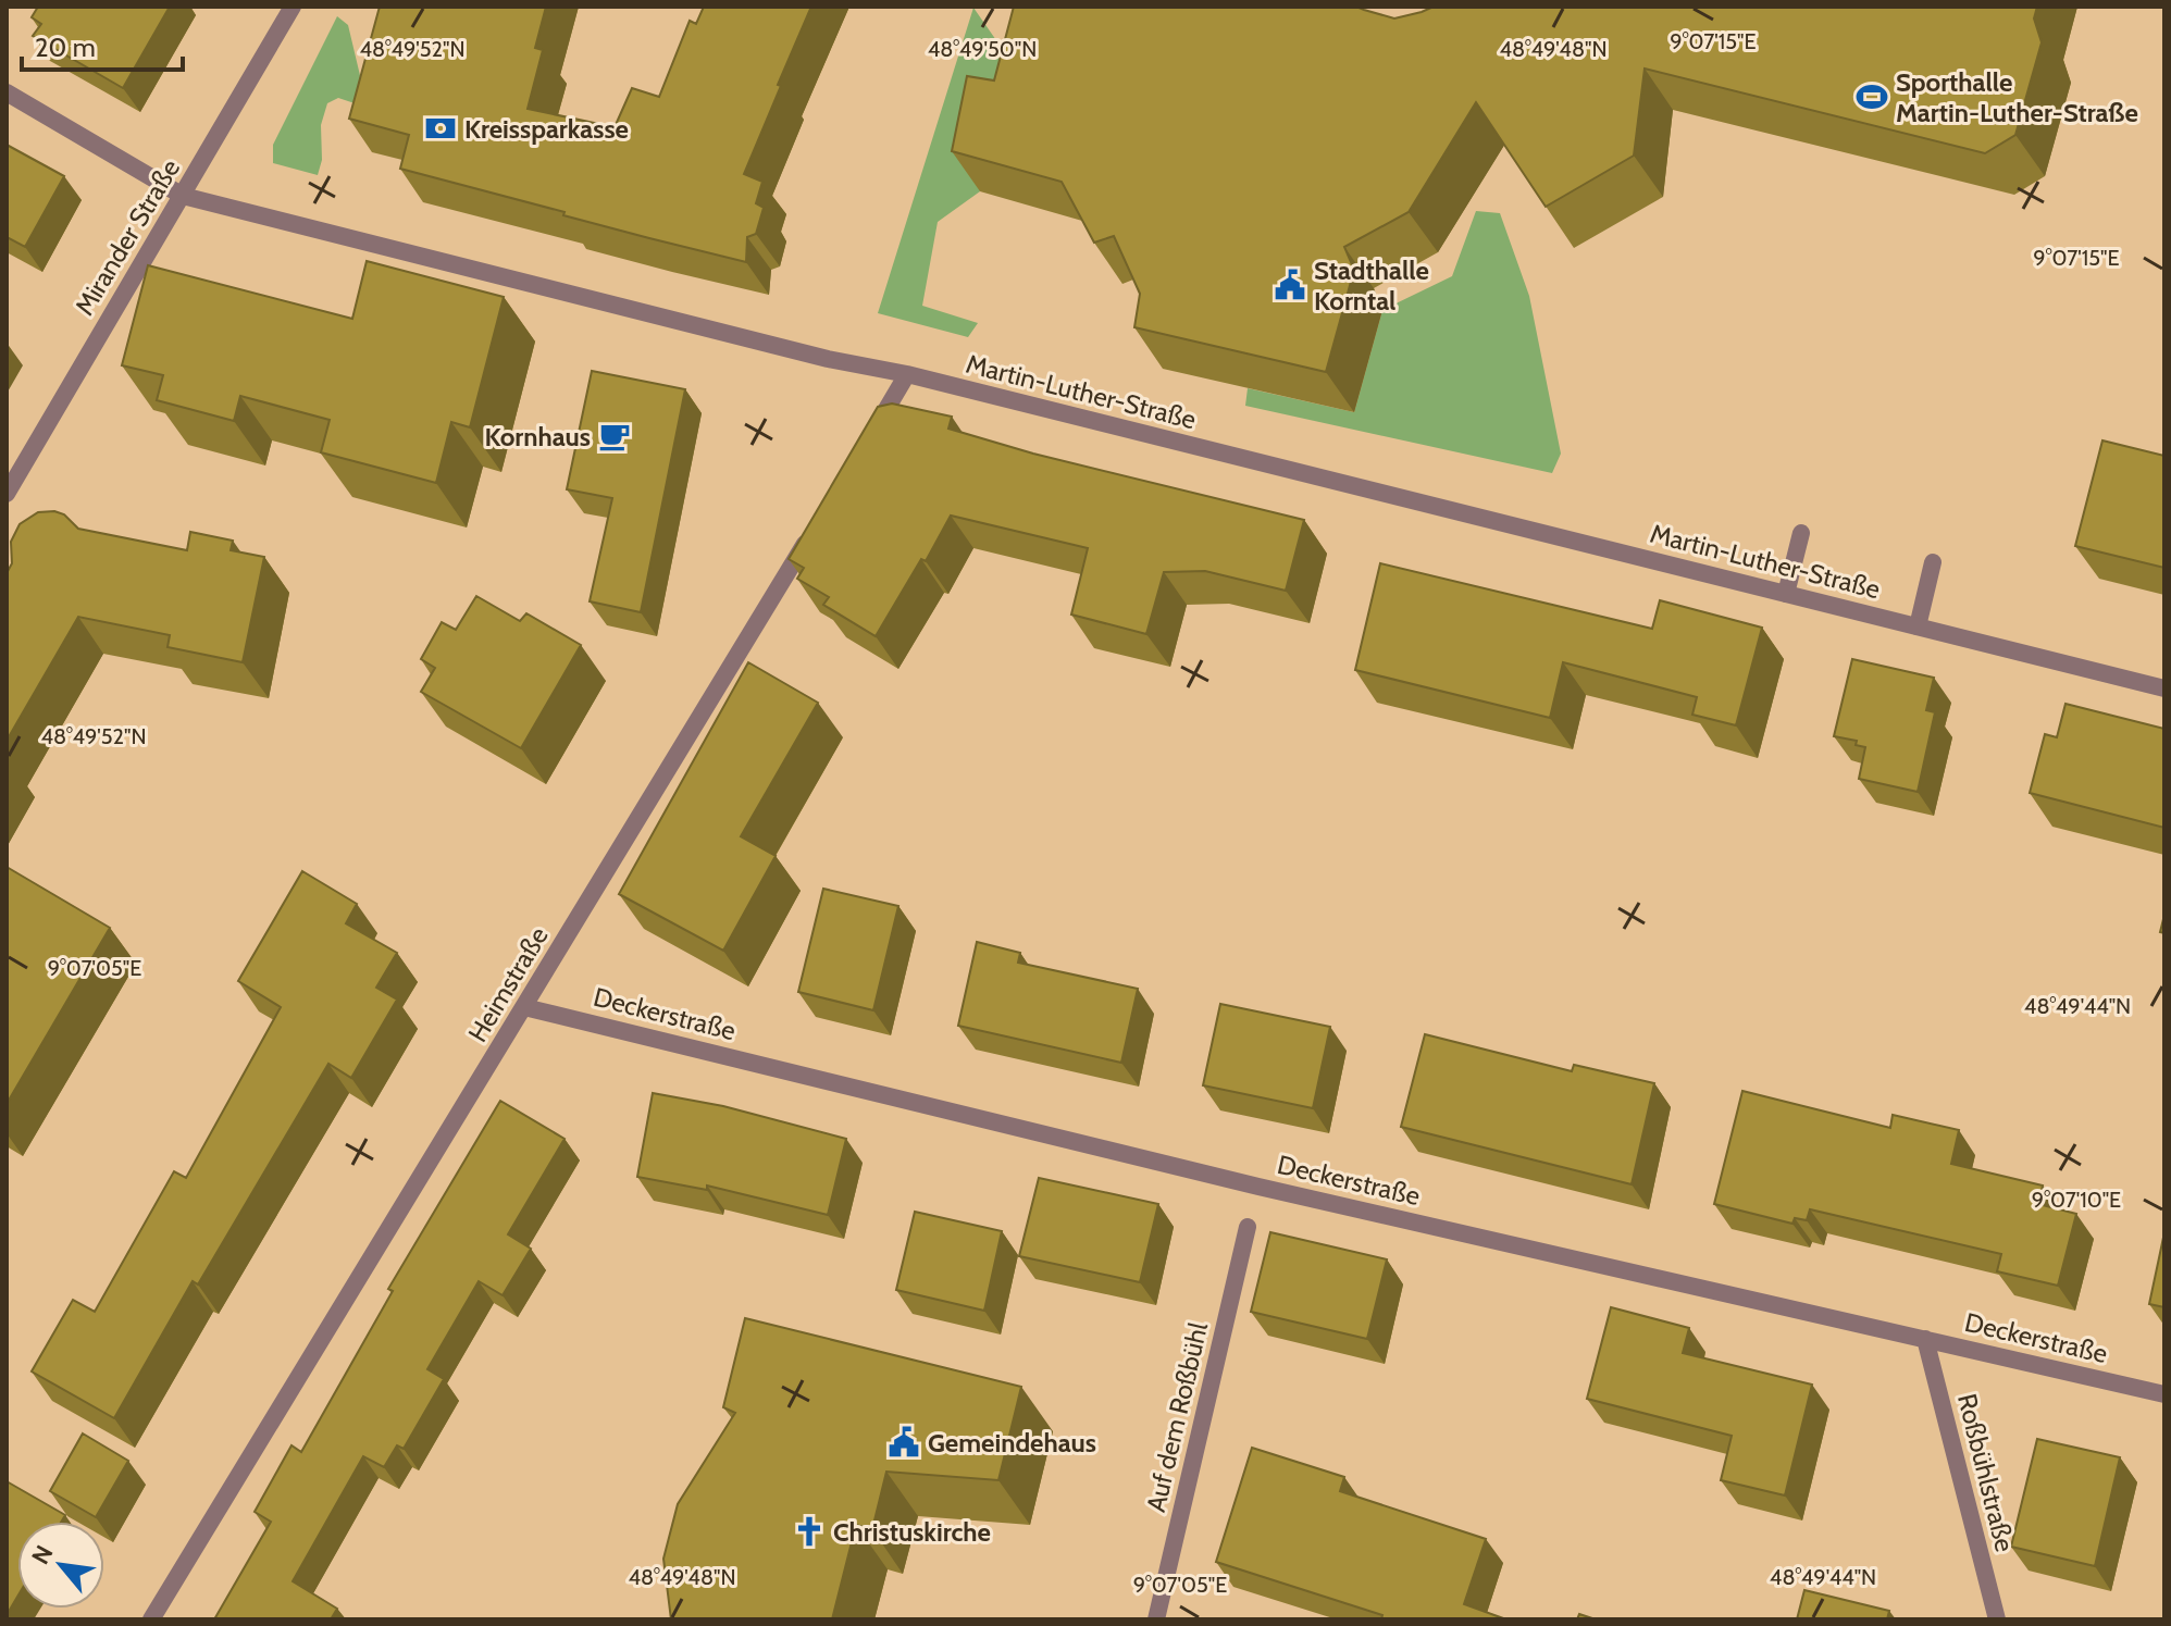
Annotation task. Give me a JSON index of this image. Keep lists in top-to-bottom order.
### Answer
{
  "streets": {
    "street": [
      "Mirander Straße",
      "Martin-Luther-Straße",
      "Heimstraße",
      "Deckerstraße",
      "Auf dem Roßbühl",
      "Roßbühlstraße"
    ]
  },
  "crossings": [
    ["Mirander Straße", "Martin-Luther-Straße"],
    ["Heimstraße", "Deckerstraße"],
    ["Deckerstraße", "Roßbühlstraße"]
  ],
  "places": {
    "sports": ["Sporthalle Martin-Luther-Straße"],
    "bank": ["Kreissparkasse"],
    "public building": ["Stadthalle Korntal", "Gemeindehaus"],
    "cafe": ["Kornhaus"],
    "church": ["Christuskirche"]
  },
  "scale_bar": "20 m",
  "north": "top left",
  "coordinates": [
    "9°07'15\"E",
    "48°49'52\"N",
    "48°49'50\"N",
    "48°49'48\"N",
    "9°07'05\"E",
    "48°49'44\"N",
    "9°07'10\"E"
  ]
}
